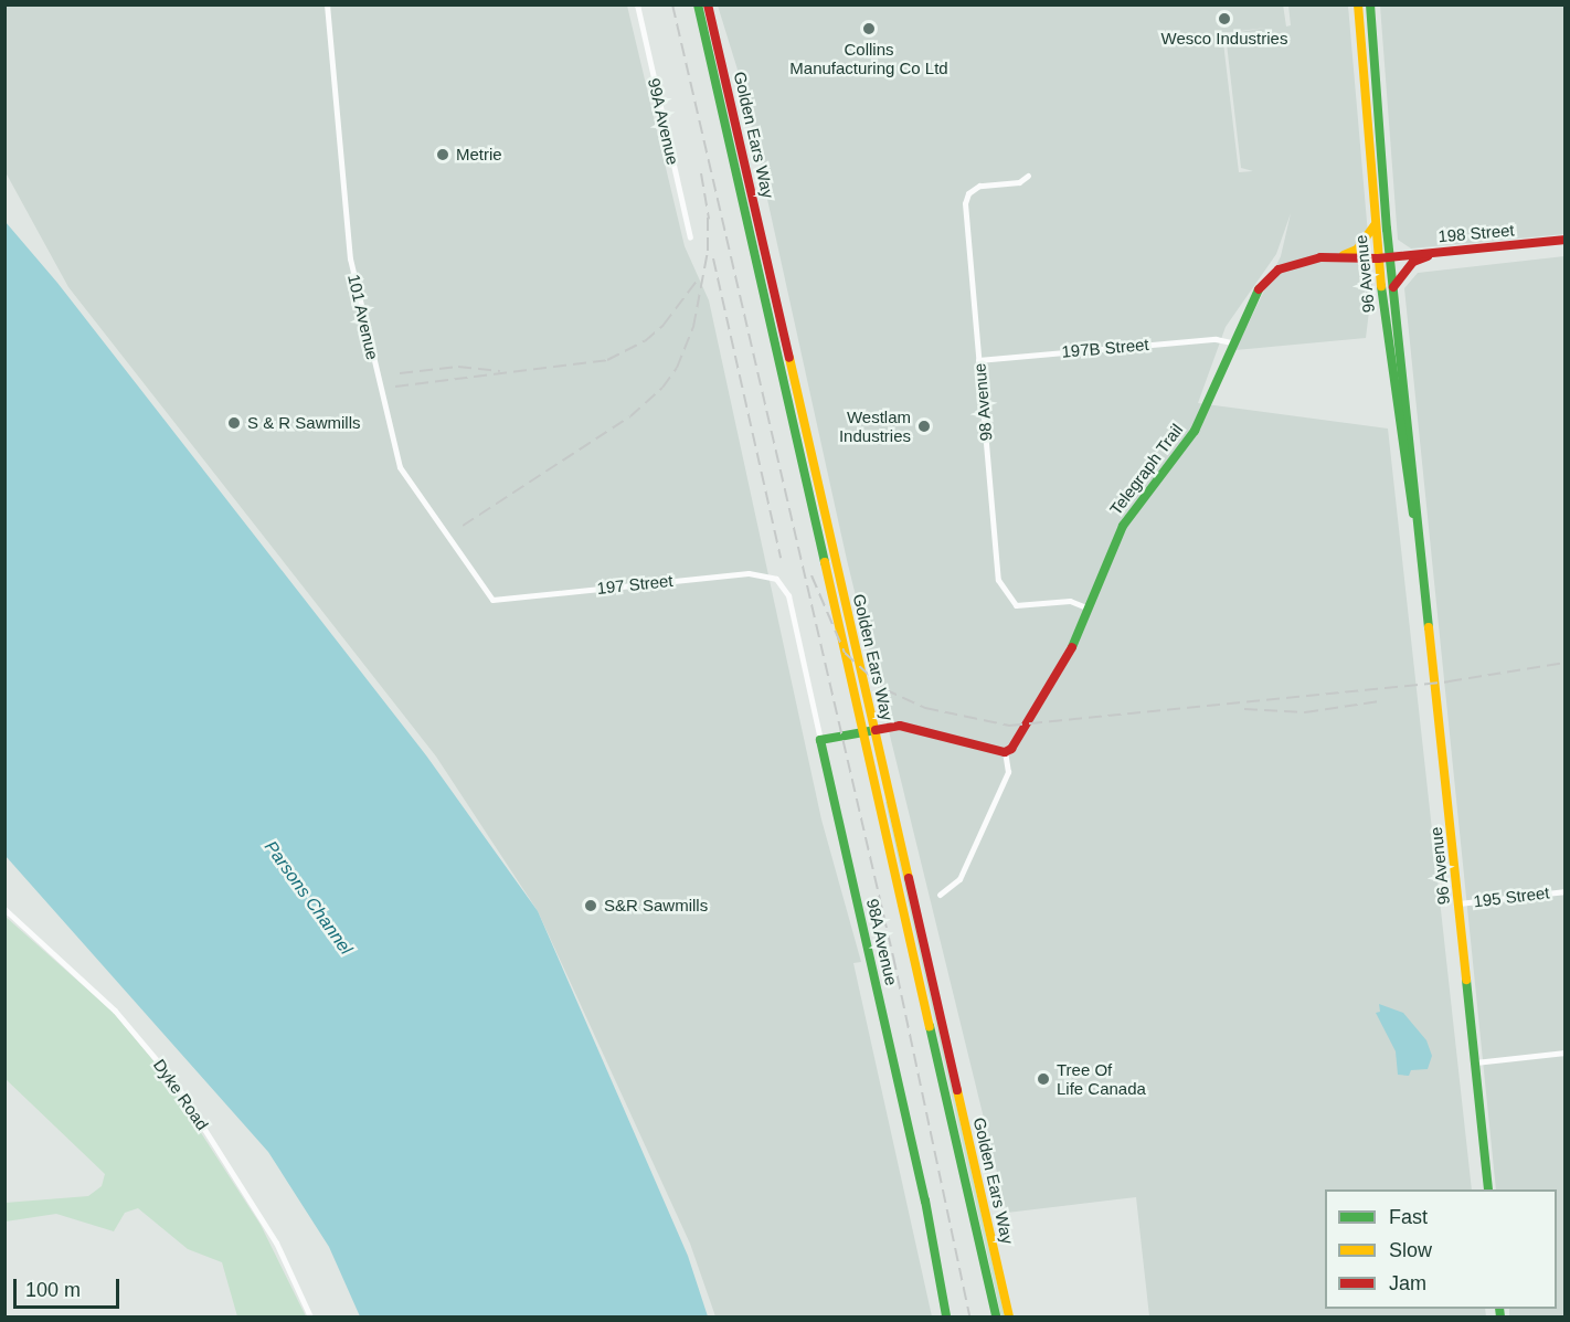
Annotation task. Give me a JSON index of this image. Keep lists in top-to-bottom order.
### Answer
{
  "streets": {
    "main road": [
      "Golden Ears Way",
      "198 Street",
      "96 Avenue",
      "Telegraph Trail",
      "98A Avenue"
    ],
    "street": [
      "99A Avenue",
      "101 Avenue",
      "197B Street",
      "98 Avenue",
      "197 Street",
      "195 Street",
      "Dyke Road"
    ]
  },
  "crossings": [
    ["198 Street", "96 Avenue"],
    ["198 Street", "Telegraph Trail"],
    ["96 Avenue", "Telegraph Trail"],
    ["96 Avenue", "195 Street"],
    ["101 Avenue", "197 Street"],
    ["197B Street", "98 Avenue"],
    ["197B Street", "Telegraph Trail"],
    ["98 Avenue", "Telegraph Trail"],
    ["197 Street", "98A Avenue"]
  ],
  "water": ["Parsons Channel"],
  "places": [
    "Wesco Industries",
    "Collins Manufacturing Co Ltd",
    "Metrie",
    "S & R Sawmills",
    "Westlam Industries",
    "S&R Sawmills",
    "Tree Of Life Canada"
  ],
  "legend": ["Fast", "Slow", "Jam"],
  "scale_bar": "100 m"
}
